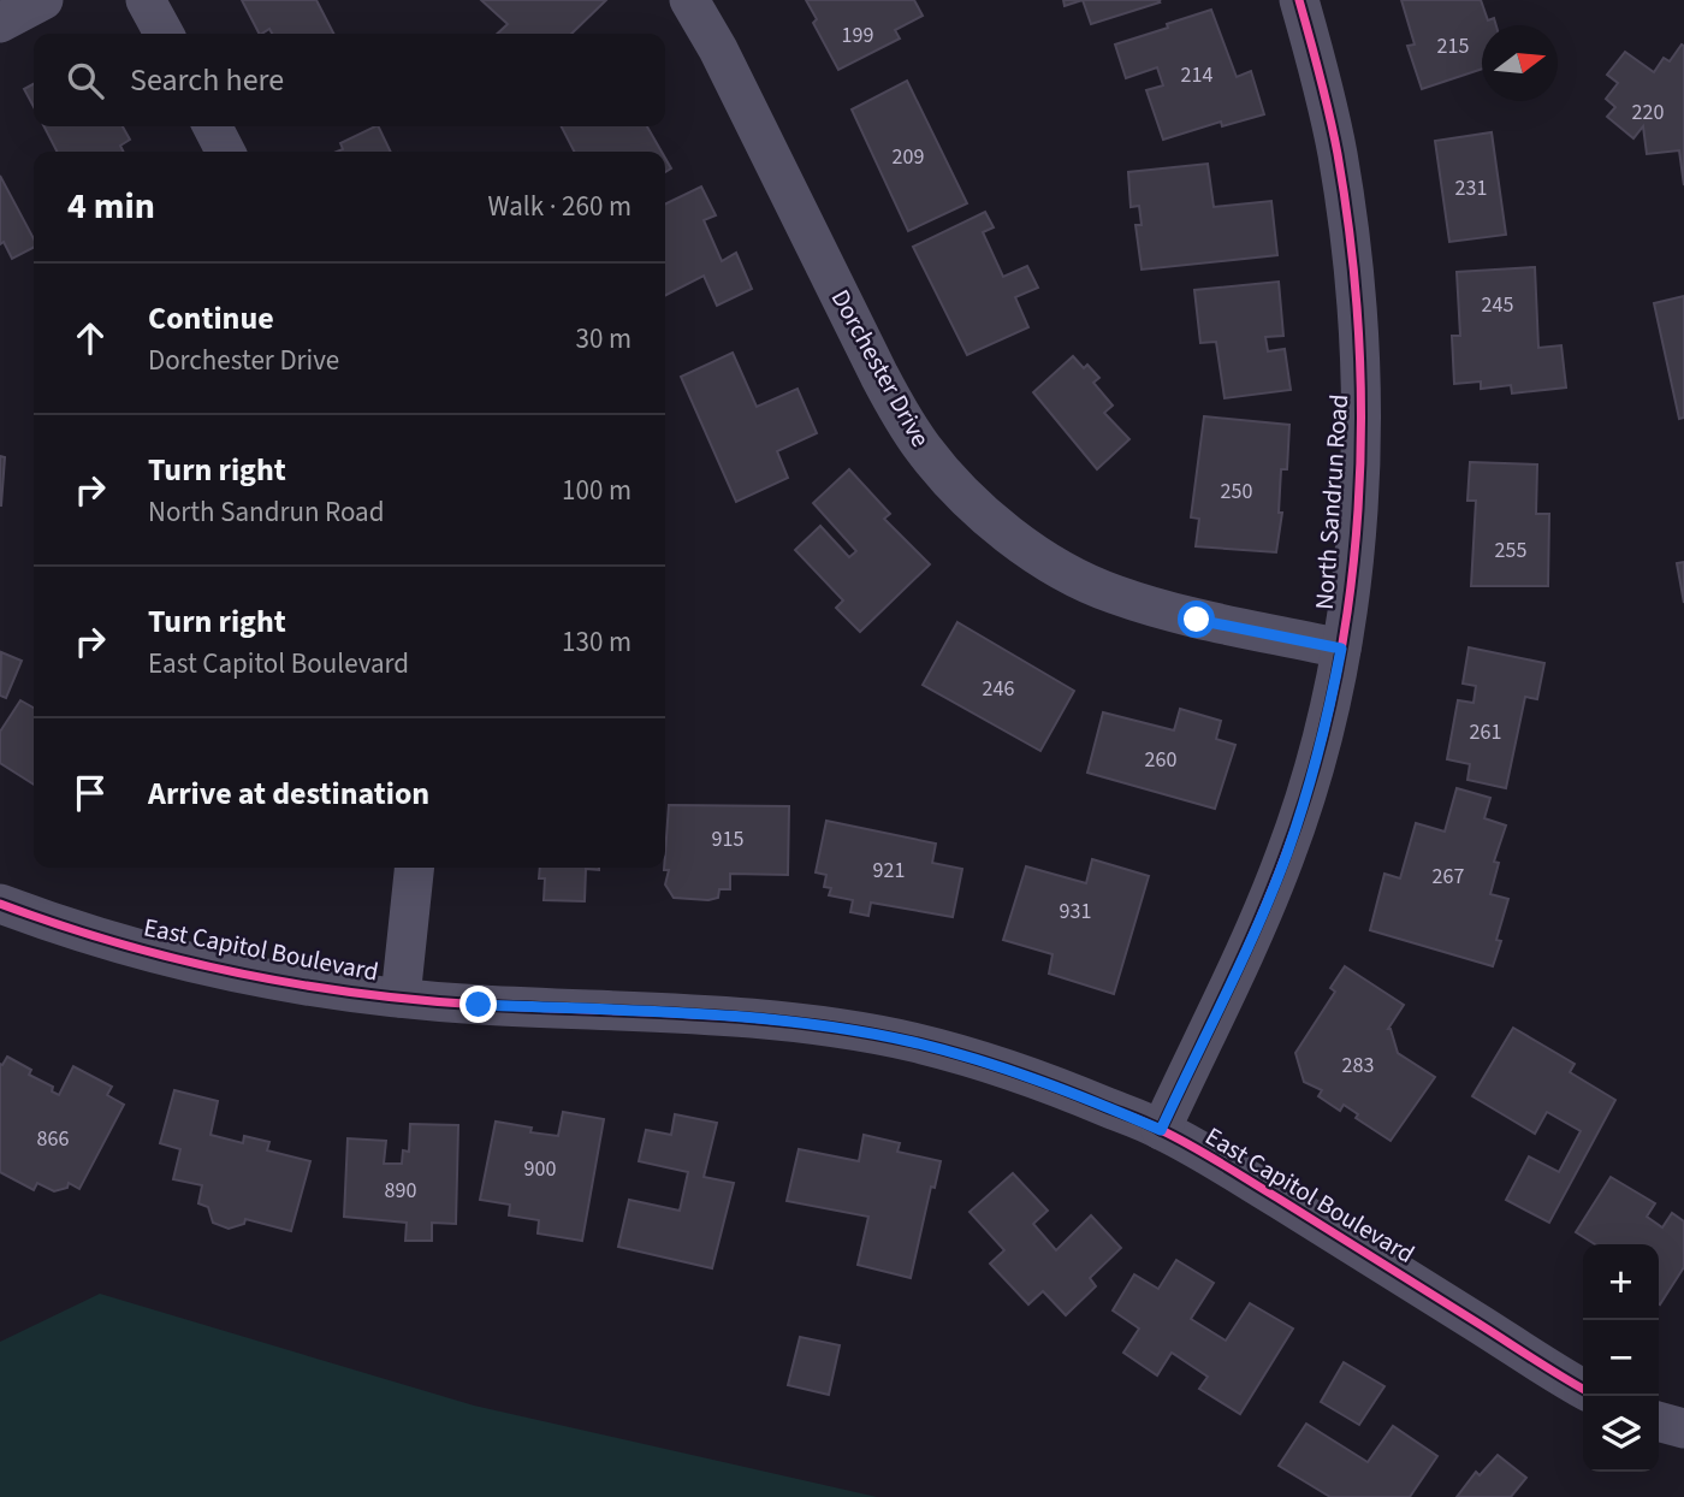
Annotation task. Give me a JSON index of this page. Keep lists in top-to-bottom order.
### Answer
{
  "streets": {
    "street": ["Dorchester Drive", "North Sandrun Road", "East Capitol Boulevard"]
  },
  "crossings": [
    ["Dorchester Drive", "North Sandrun Road"],
    ["North Sandrun Road", "East Capitol Boulevard"]
  ],
  "house_numbers": [
    "199",
    "215",
    "214",
    "220",
    "209",
    "231",
    "245",
    "250",
    "255",
    "246",
    "261",
    "260",
    "915",
    "921",
    "267",
    "931",
    "283",
    "866",
    "900",
    "890"
  ],
  "north": "right",
  "page": {
    "search": "Search here",
    "heading": ["4 min", "Walk · 260 m"],
    "list": [
      ["Continue", "Dorchester Drive", "30 m"],
      ["Turn right", "North Sandrun Road", "100 m"],
      ["Turn right", "East Capitol Boulevard", "130 m"],
      "Arrive at destination"
    ],
    "map_buttons": ["+", "−"]
  }
}
